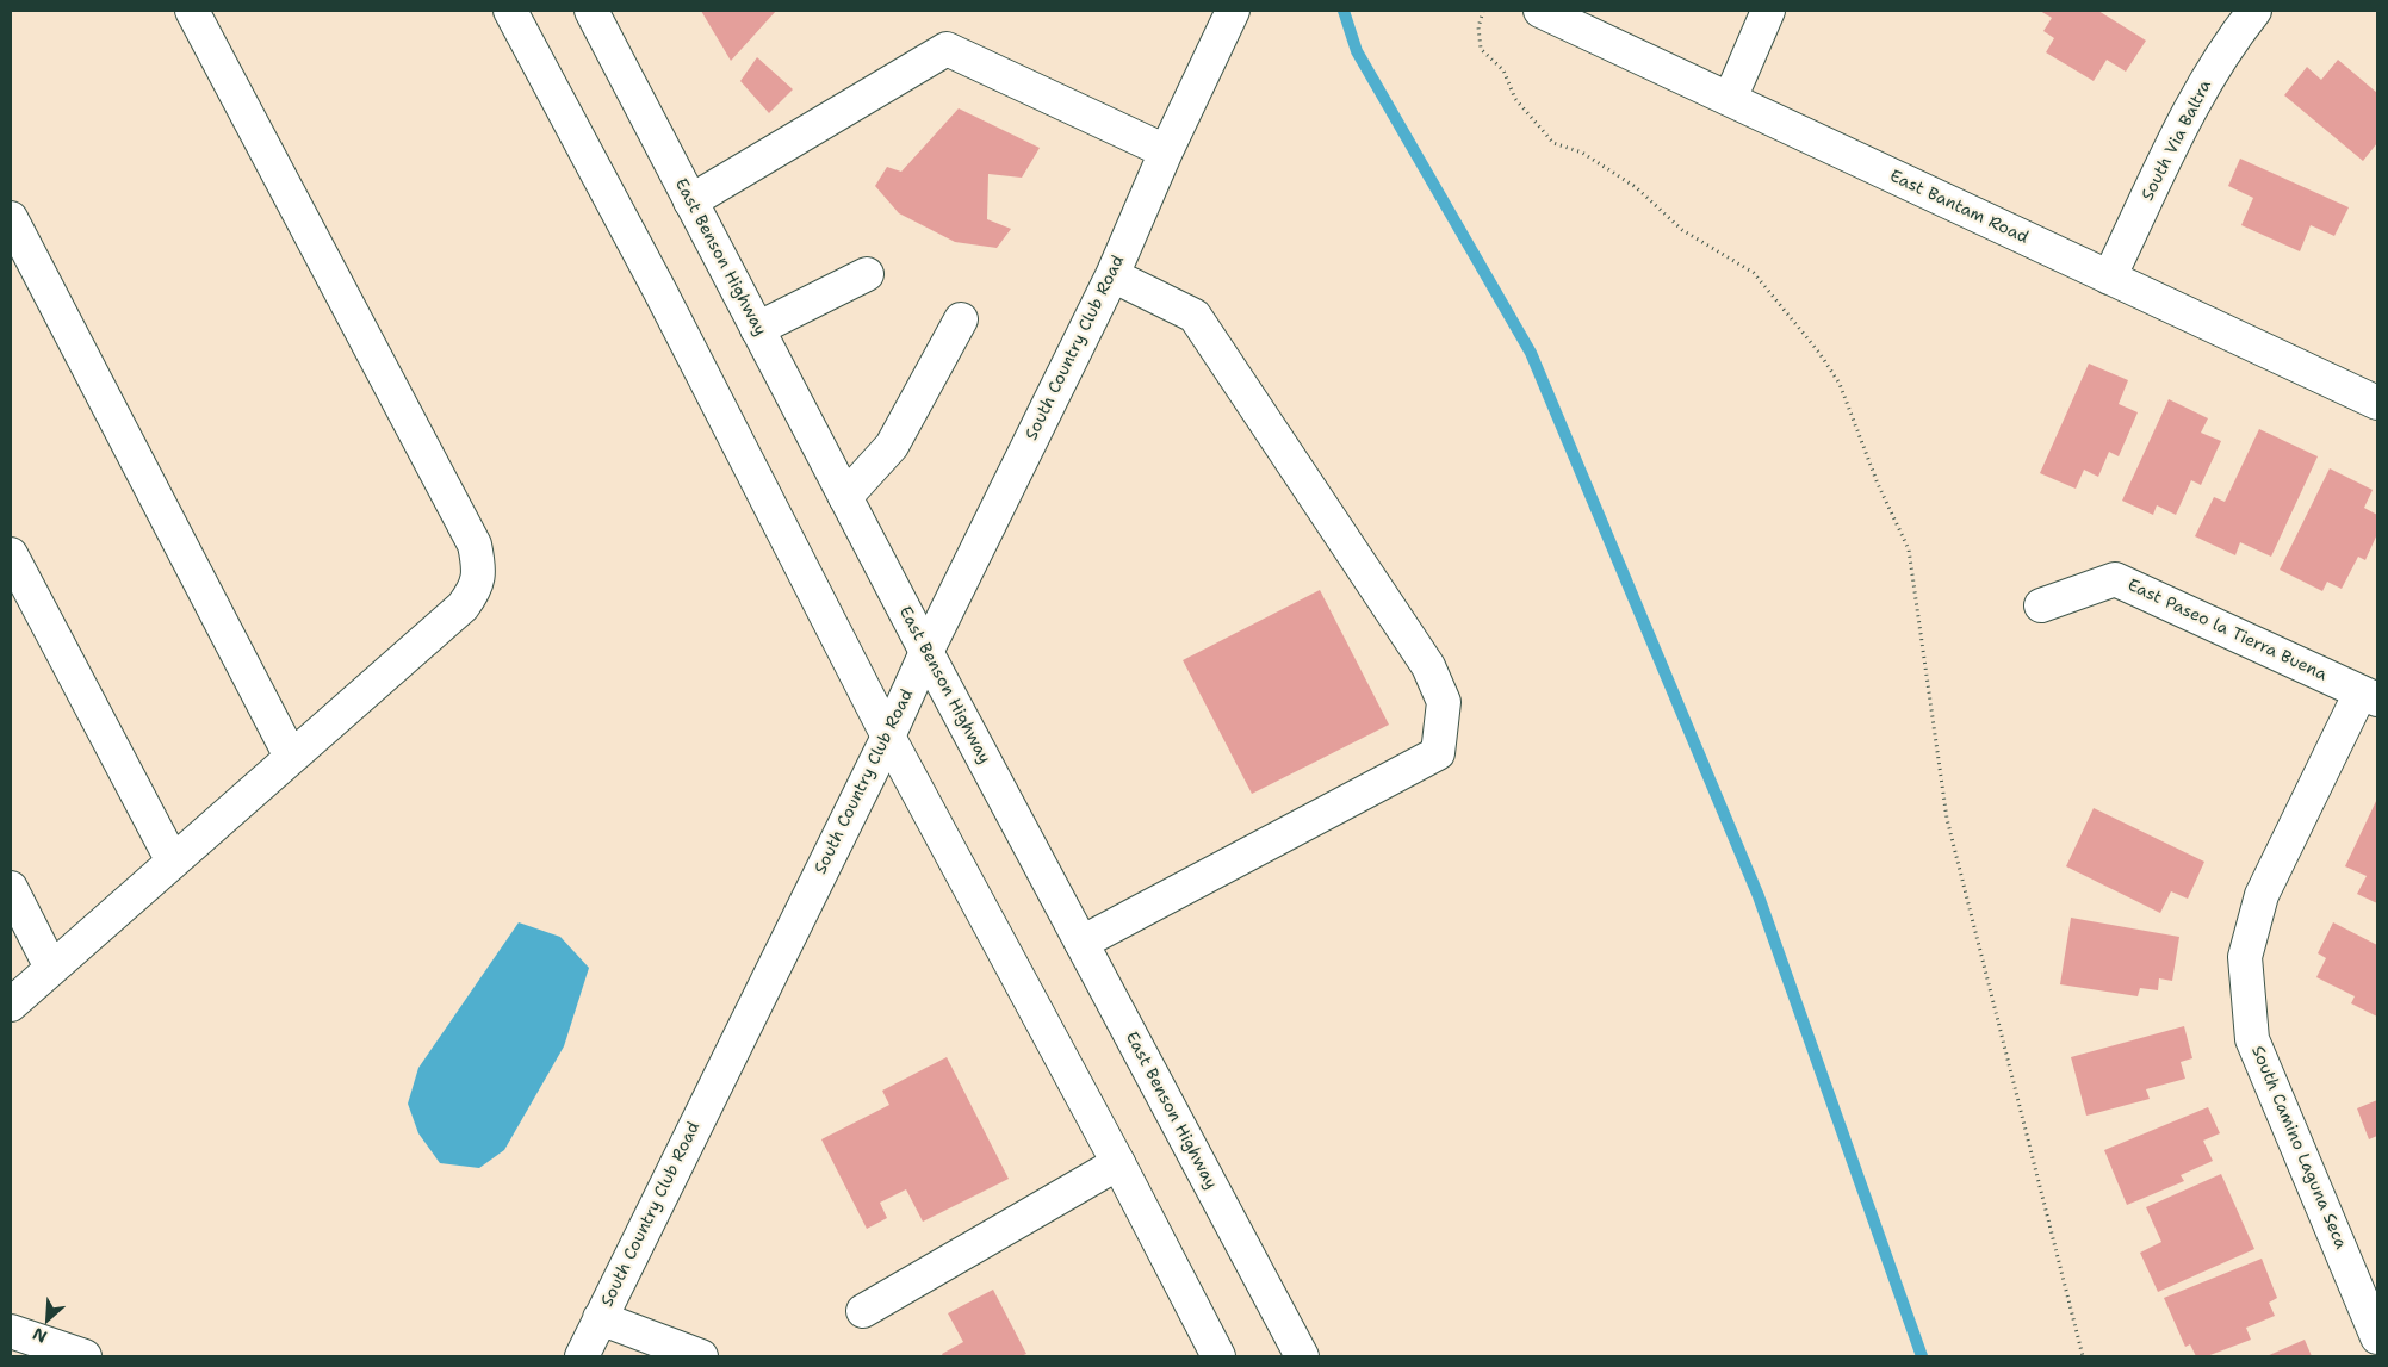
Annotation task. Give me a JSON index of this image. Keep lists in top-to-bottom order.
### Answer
{
  "streets": {
    "street": [
      "South Via Baltra",
      "East Bantam Road",
      "East Benson Highway",
      "South Country Club Road",
      "East Paseo la Tierra Buena",
      "South Camino Laguna Seca"
    ]
  },
  "crossings": [
    ["South Via Baltra", "East Bantam Road"],
    ["East Benson Highway", "South Country Club Road"],
    ["East Paseo la Tierra Buena", "South Camino Laguna Seca"]
  ],
  "north": "bottom left"
}
